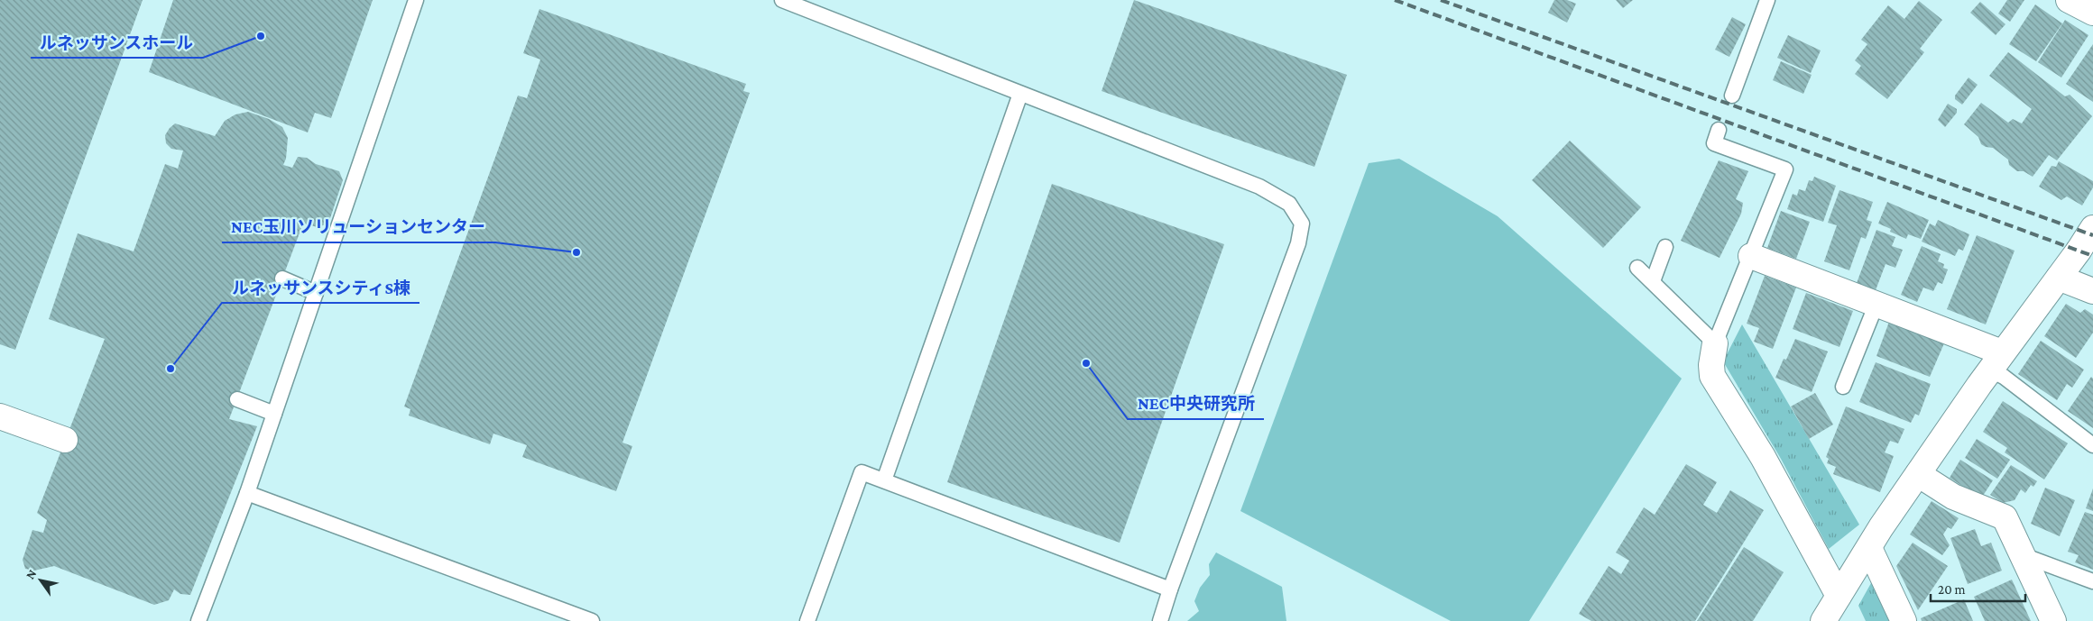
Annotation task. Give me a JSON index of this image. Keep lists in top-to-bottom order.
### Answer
{
  "places": [
    "ルネッサンスホール",
    "NEC玉川ソリューションセンター",
    "NEC中央研究所",
    "ルネッサンスシティS棟"
  ],
  "scale_bar": "20 m",
  "north": "top left"
}
